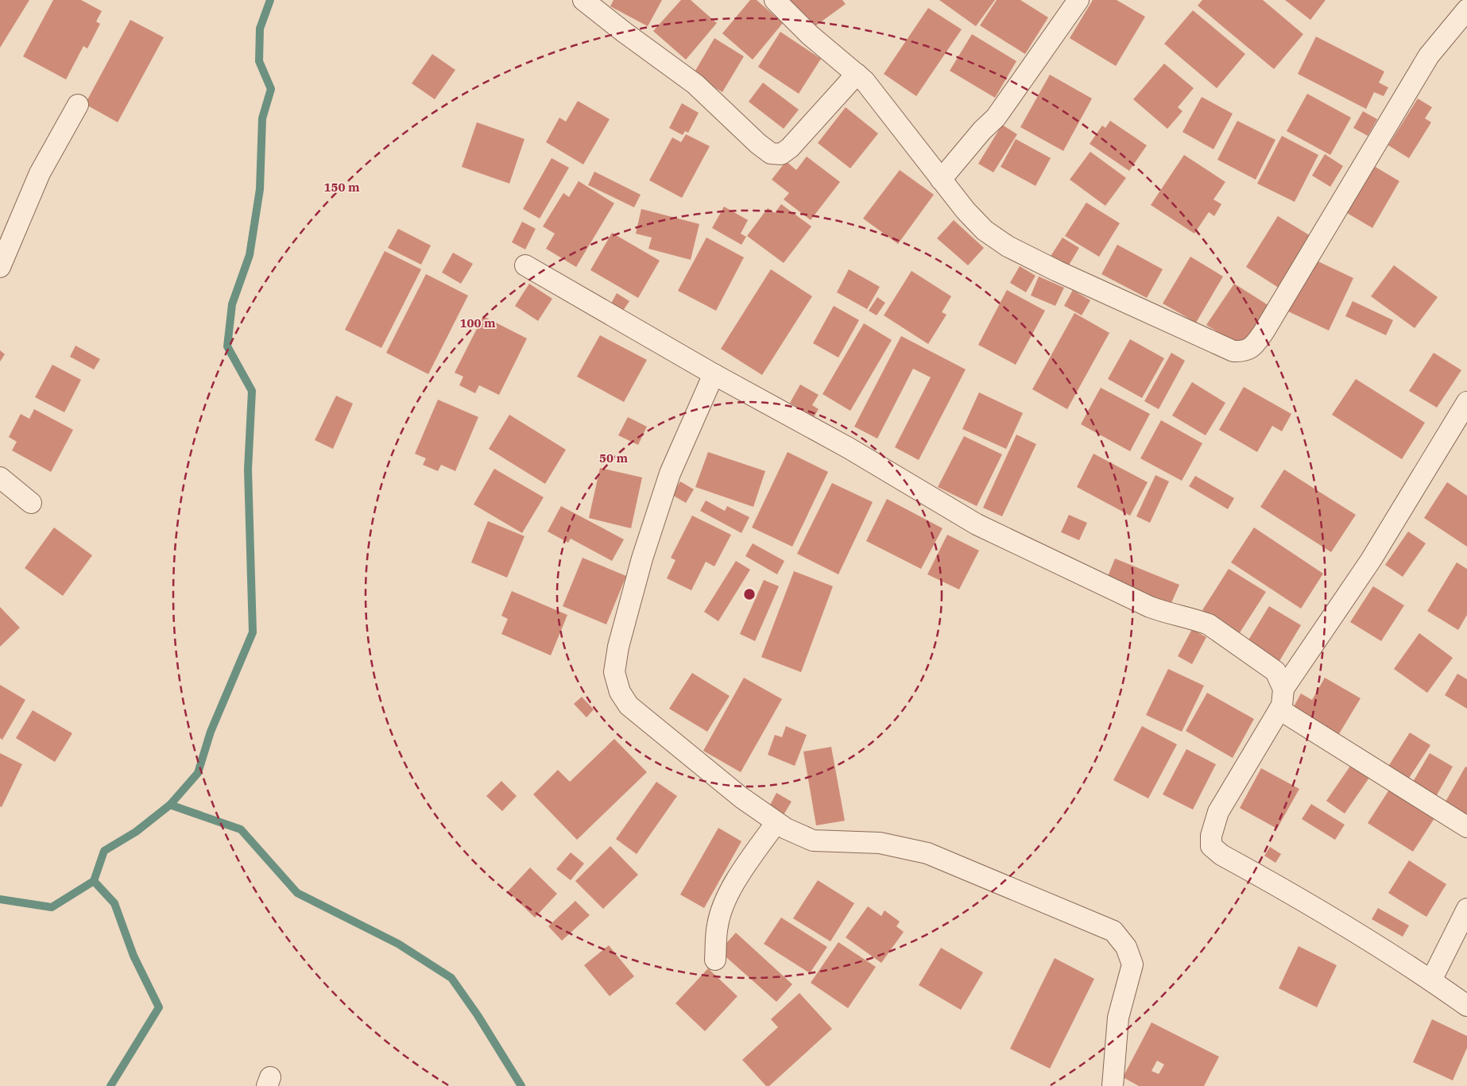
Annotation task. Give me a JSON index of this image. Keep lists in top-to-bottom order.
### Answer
{
  "rings": ["150 m", "100 m", "50 m"]
}
